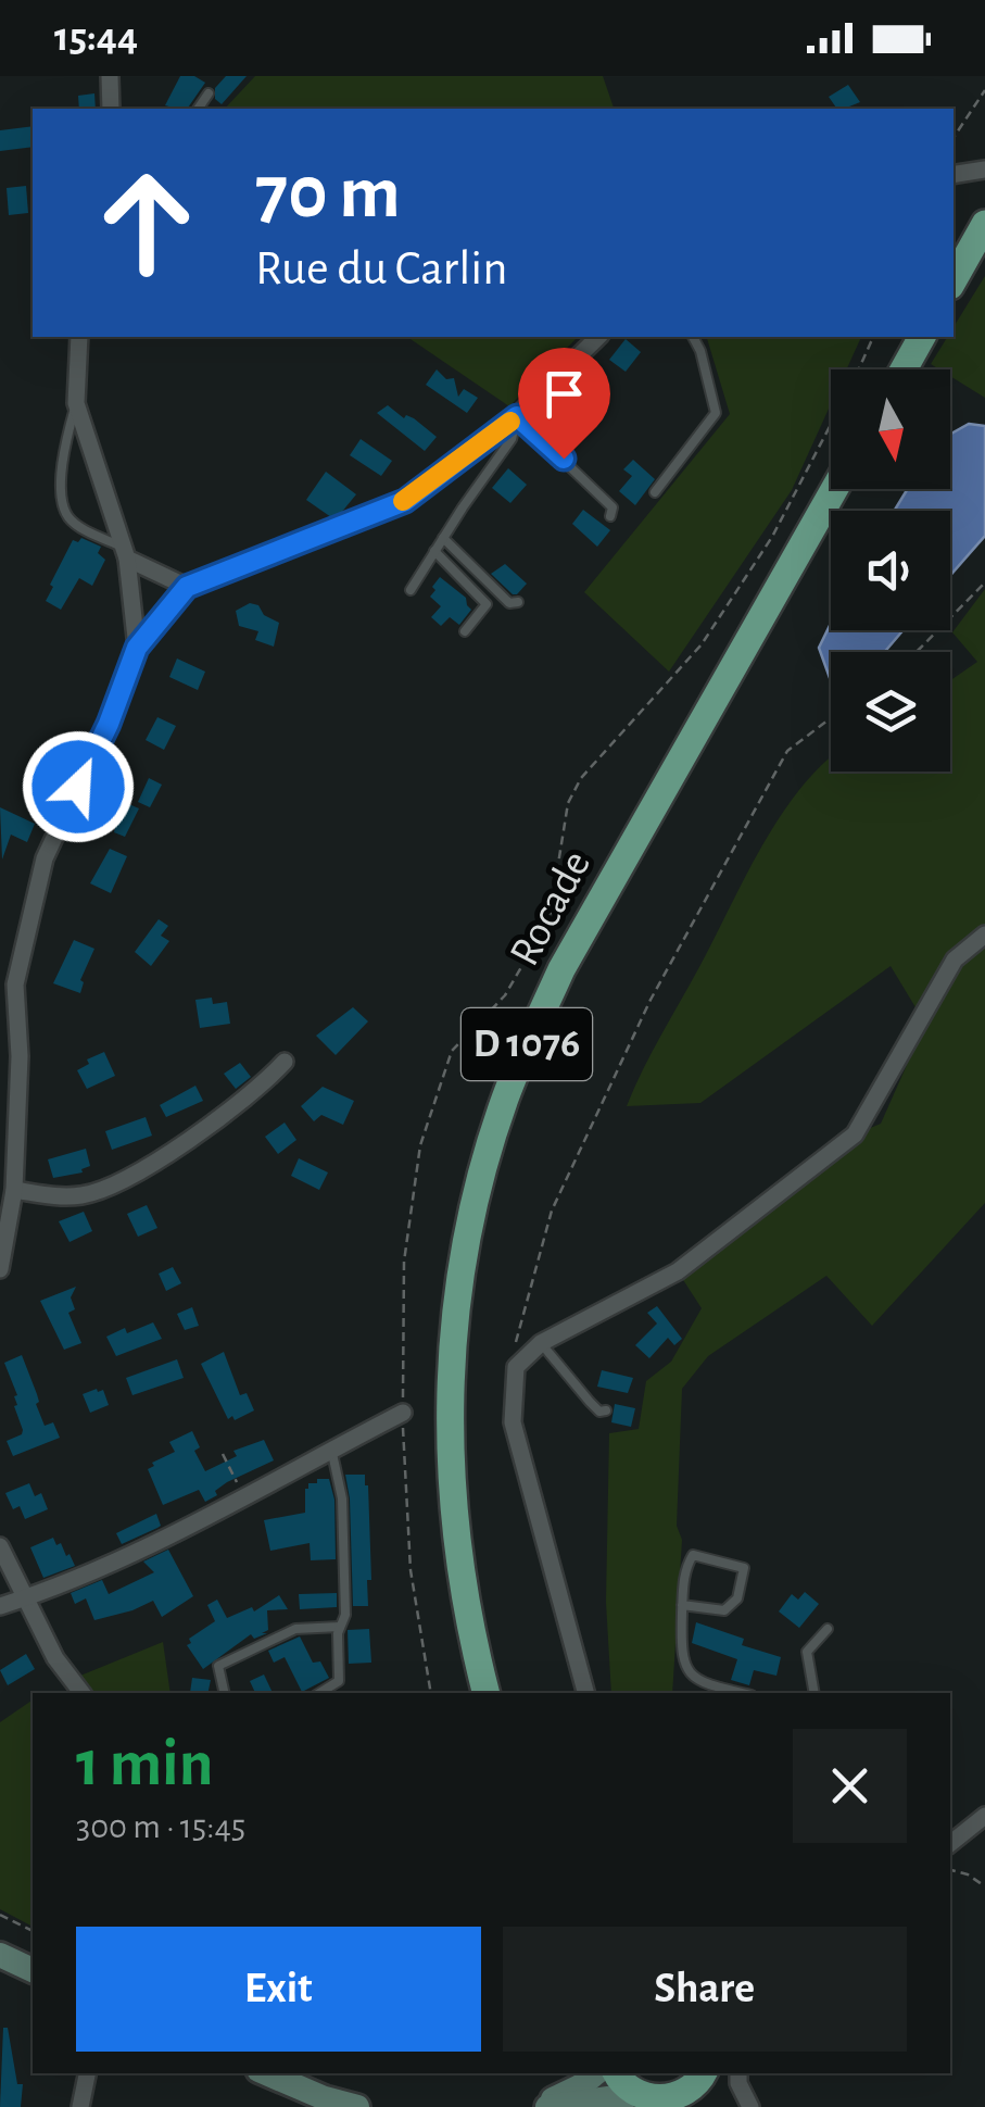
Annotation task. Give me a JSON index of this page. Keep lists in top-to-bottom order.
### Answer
{
  "streets": {
    "main road": ["Rocade", "D 1076"]
  },
  "north": "bottom",
  "page": {
    "status": "15:44",
    "turn": ["70 m", "Rue du Carlin"],
    "heading": ["1 min", "300 m · 15:45"],
    "buttons": ["Exit", "Share"]
  }
}
